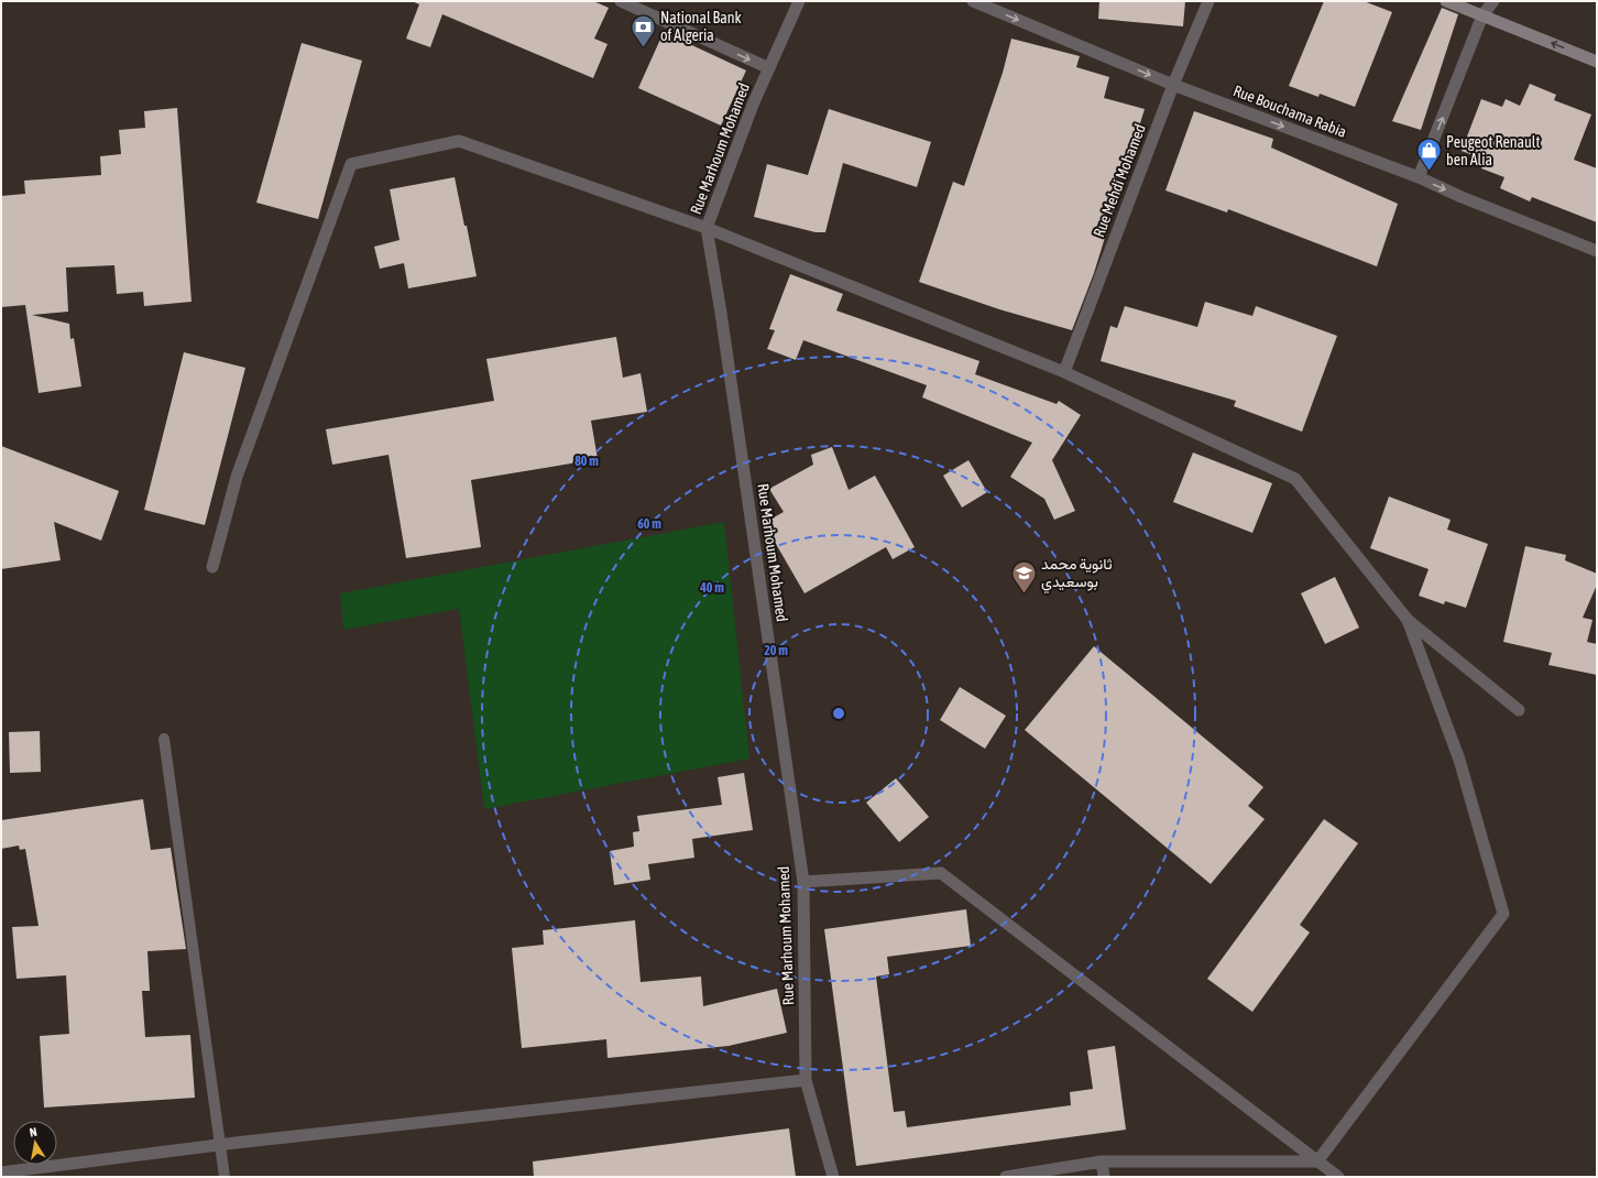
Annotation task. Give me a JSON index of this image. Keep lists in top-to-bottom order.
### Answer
{
  "streets": {
    "street": ["Rue Bouchama Rabia", "Rue Marhoum Mohamed", "Rue Mehdi Mohamed"]
  },
  "crossings": [
    ["Rue Bouchama Rabia", "Rue Mehdi Mohamed"]
  ],
  "one_way": ["Rue Bouchama Rabia"],
  "places": {
    "bank": ["National Bank of Algeria"],
    "shop": ["Peugeot Renault ben Alia"],
    "school or university": ["ثانوية محمد بوسعيدي"]
  },
  "north": "top",
  "rings": [
    "80 m",
    "60 m",
    "40 m",
    "20 m"
  ]
}
